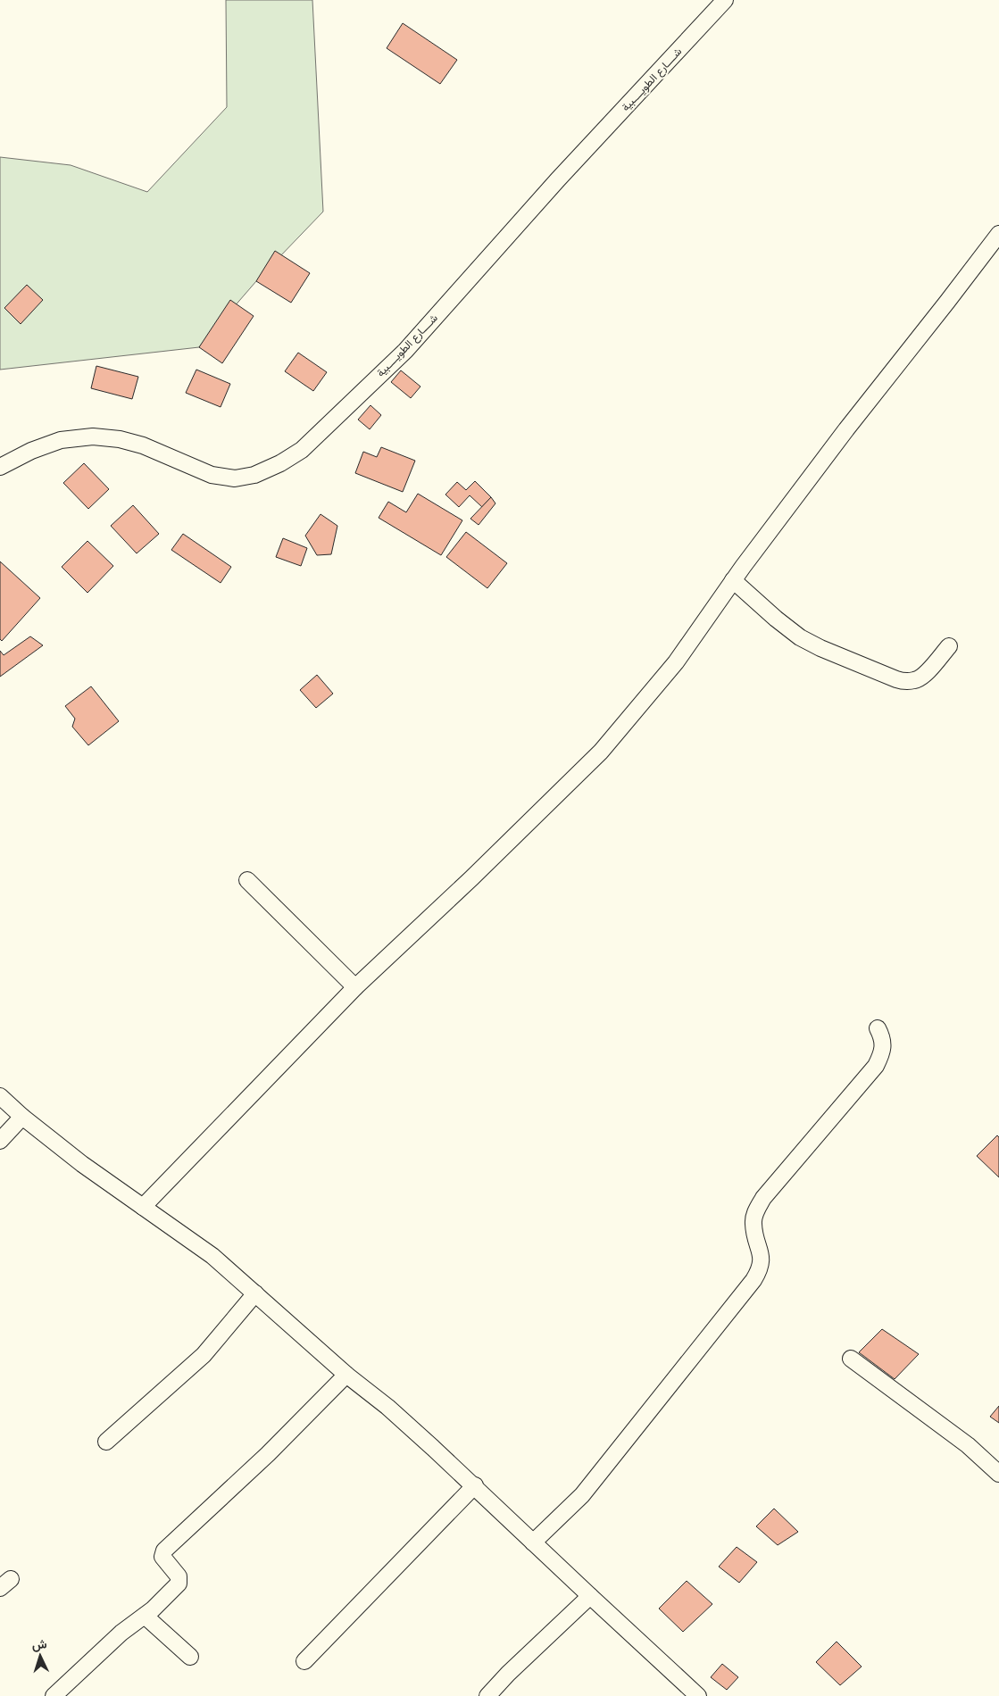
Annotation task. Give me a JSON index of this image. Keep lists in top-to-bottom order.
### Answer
{
  "streets": {
    "street": ["شــــارع الطويــــبية"]
  },
  "north": "top"
}
